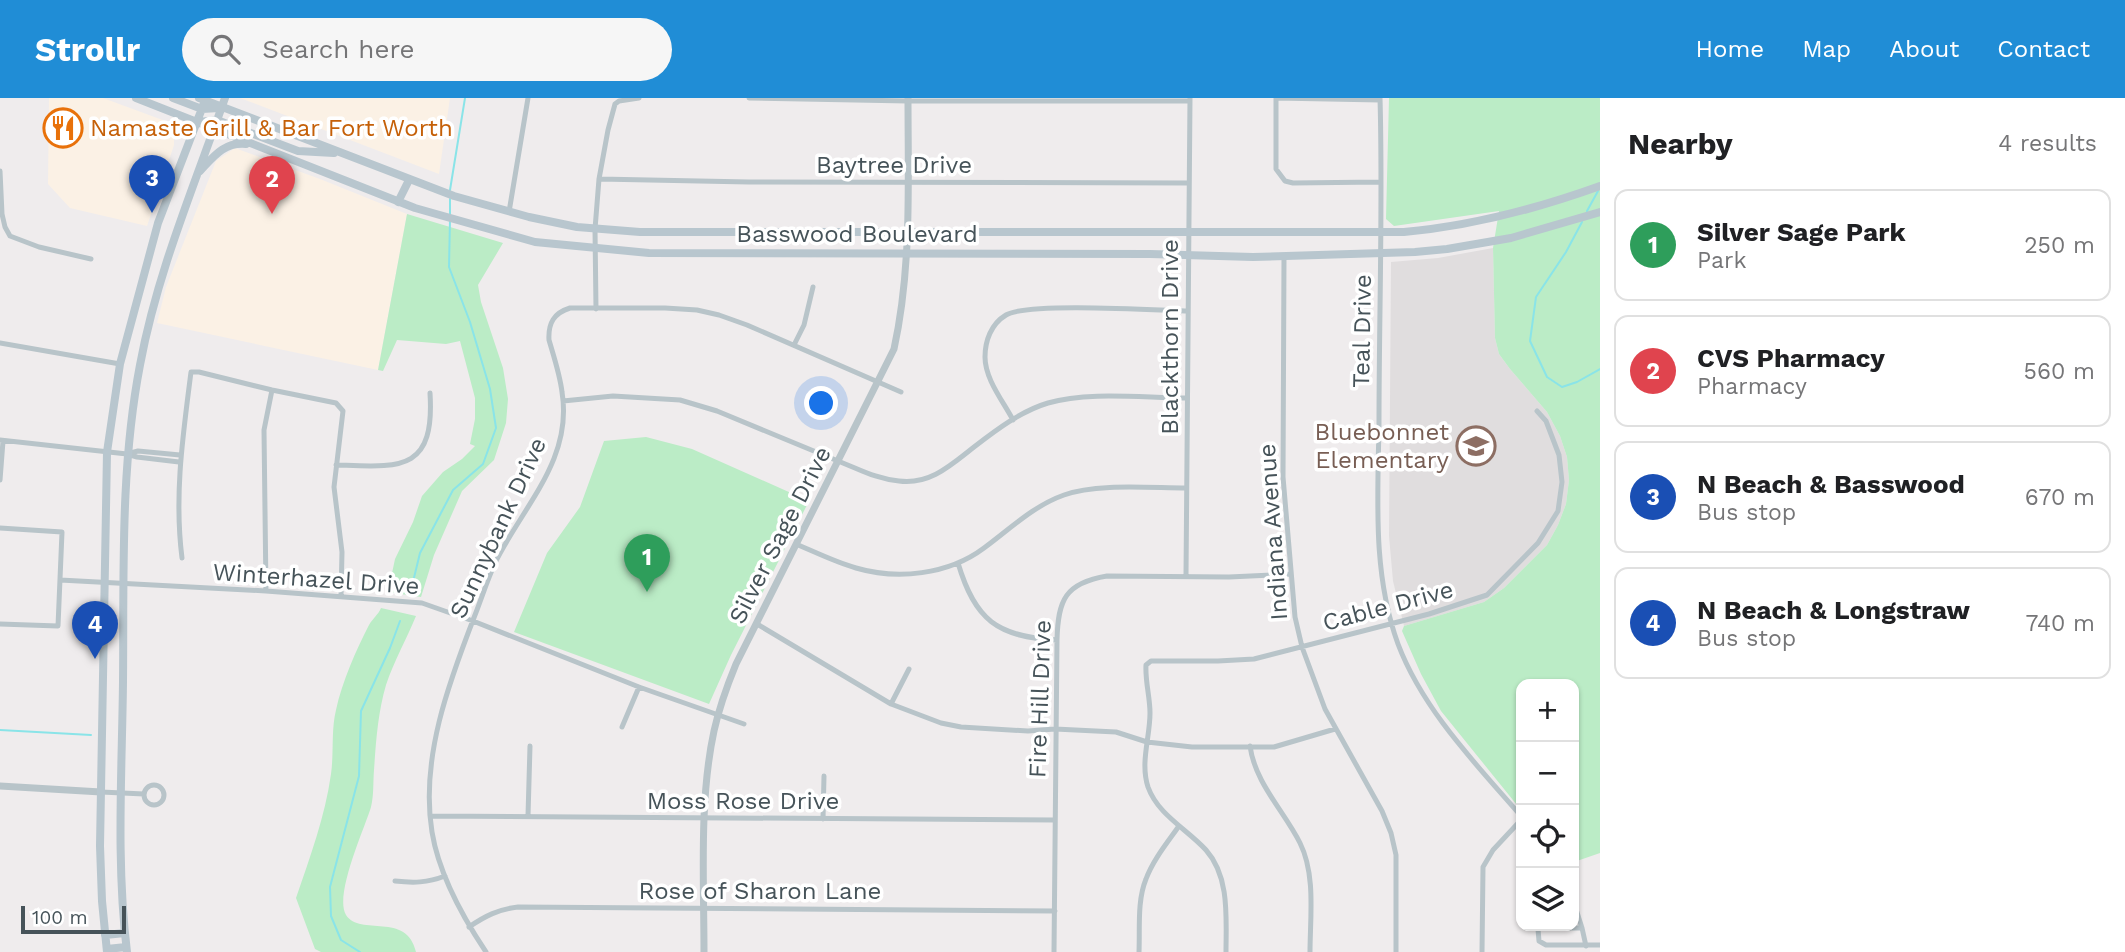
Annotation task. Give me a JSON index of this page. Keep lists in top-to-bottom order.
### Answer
{
  "streets": {
    "main road": ["Basswood Boulevard"],
    "street": [
      "Baytree Drive",
      "Teal Drive",
      "Blackthorn Drive",
      "Sunnybank Drive",
      "Indiana Avenue",
      "Silver Sage Drive",
      "Winterhazel Drive",
      "Cable Drive",
      "Fire Hill Drive",
      "Moss Rose Drive",
      "Rose of Sharon Lane"
    ]
  },
  "crossings": [
    ["Baytree Drive", "Blackthorn Drive"],
    ["Baytree Drive", "Silver Sage Drive"],
    ["Basswood Boulevard", "Teal Drive"],
    ["Basswood Boulevard", "Blackthorn Drive"],
    ["Basswood Boulevard", "Indiana Avenue"],
    ["Basswood Boulevard", "Silver Sage Drive"],
    ["Teal Drive", "Cable Drive"],
    ["Blackthorn Drive", "Fire Hill Drive"],
    ["Sunnybank Drive", "Winterhazel Drive"],
    ["Sunnybank Drive", "Moss Rose Drive"],
    ["Sunnybank Drive", "Rose of Sharon Lane"],
    ["Indiana Avenue", "Cable Drive"],
    ["Indiana Avenue", "Fire Hill Drive"],
    ["Silver Sage Drive", "Winterhazel Drive"],
    ["Silver Sage Drive", "Moss Rose Drive"],
    ["Silver Sage Drive", "Rose of Sharon Lane"],
    ["Fire Hill Drive", "Moss Rose Drive"],
    ["Fire Hill Drive", "Rose of Sharon Lane"]
  ],
  "places": {
    "restaurant": ["Namaste Grill & Bar Fort Worth"],
    "school or university": ["Bluebonnet Elementary"]
  },
  "scale_bar": "100 m",
  "page": {
    "header": "Strollr",
    "search": "Search here",
    "nav": [
      "Home",
      "Map",
      "About",
      "Contact"
    ],
    "heading": ["Nearby", "4 results"],
    "pins": [
      "3",
      "2",
      "1",
      "4"
    ],
    "list": [
      {
        "mark": "1",
        "name": "Silver Sage Park",
        "note": "Park",
        "value": "250 m"
      },
      {
        "mark": "2",
        "name": "CVS Pharmacy",
        "note": "Pharmacy",
        "value": "560 m"
      },
      {
        "mark": "3",
        "name": "N Beach & Basswood",
        "note": "Bus stop",
        "value": "670 m"
      },
      {
        "mark": "4",
        "name": "N Beach & Longstraw",
        "note": "Bus stop",
        "value": "740 m"
      }
    ],
    "map_buttons": ["+", "−"],
    "scale": "100 m"
  }
}
